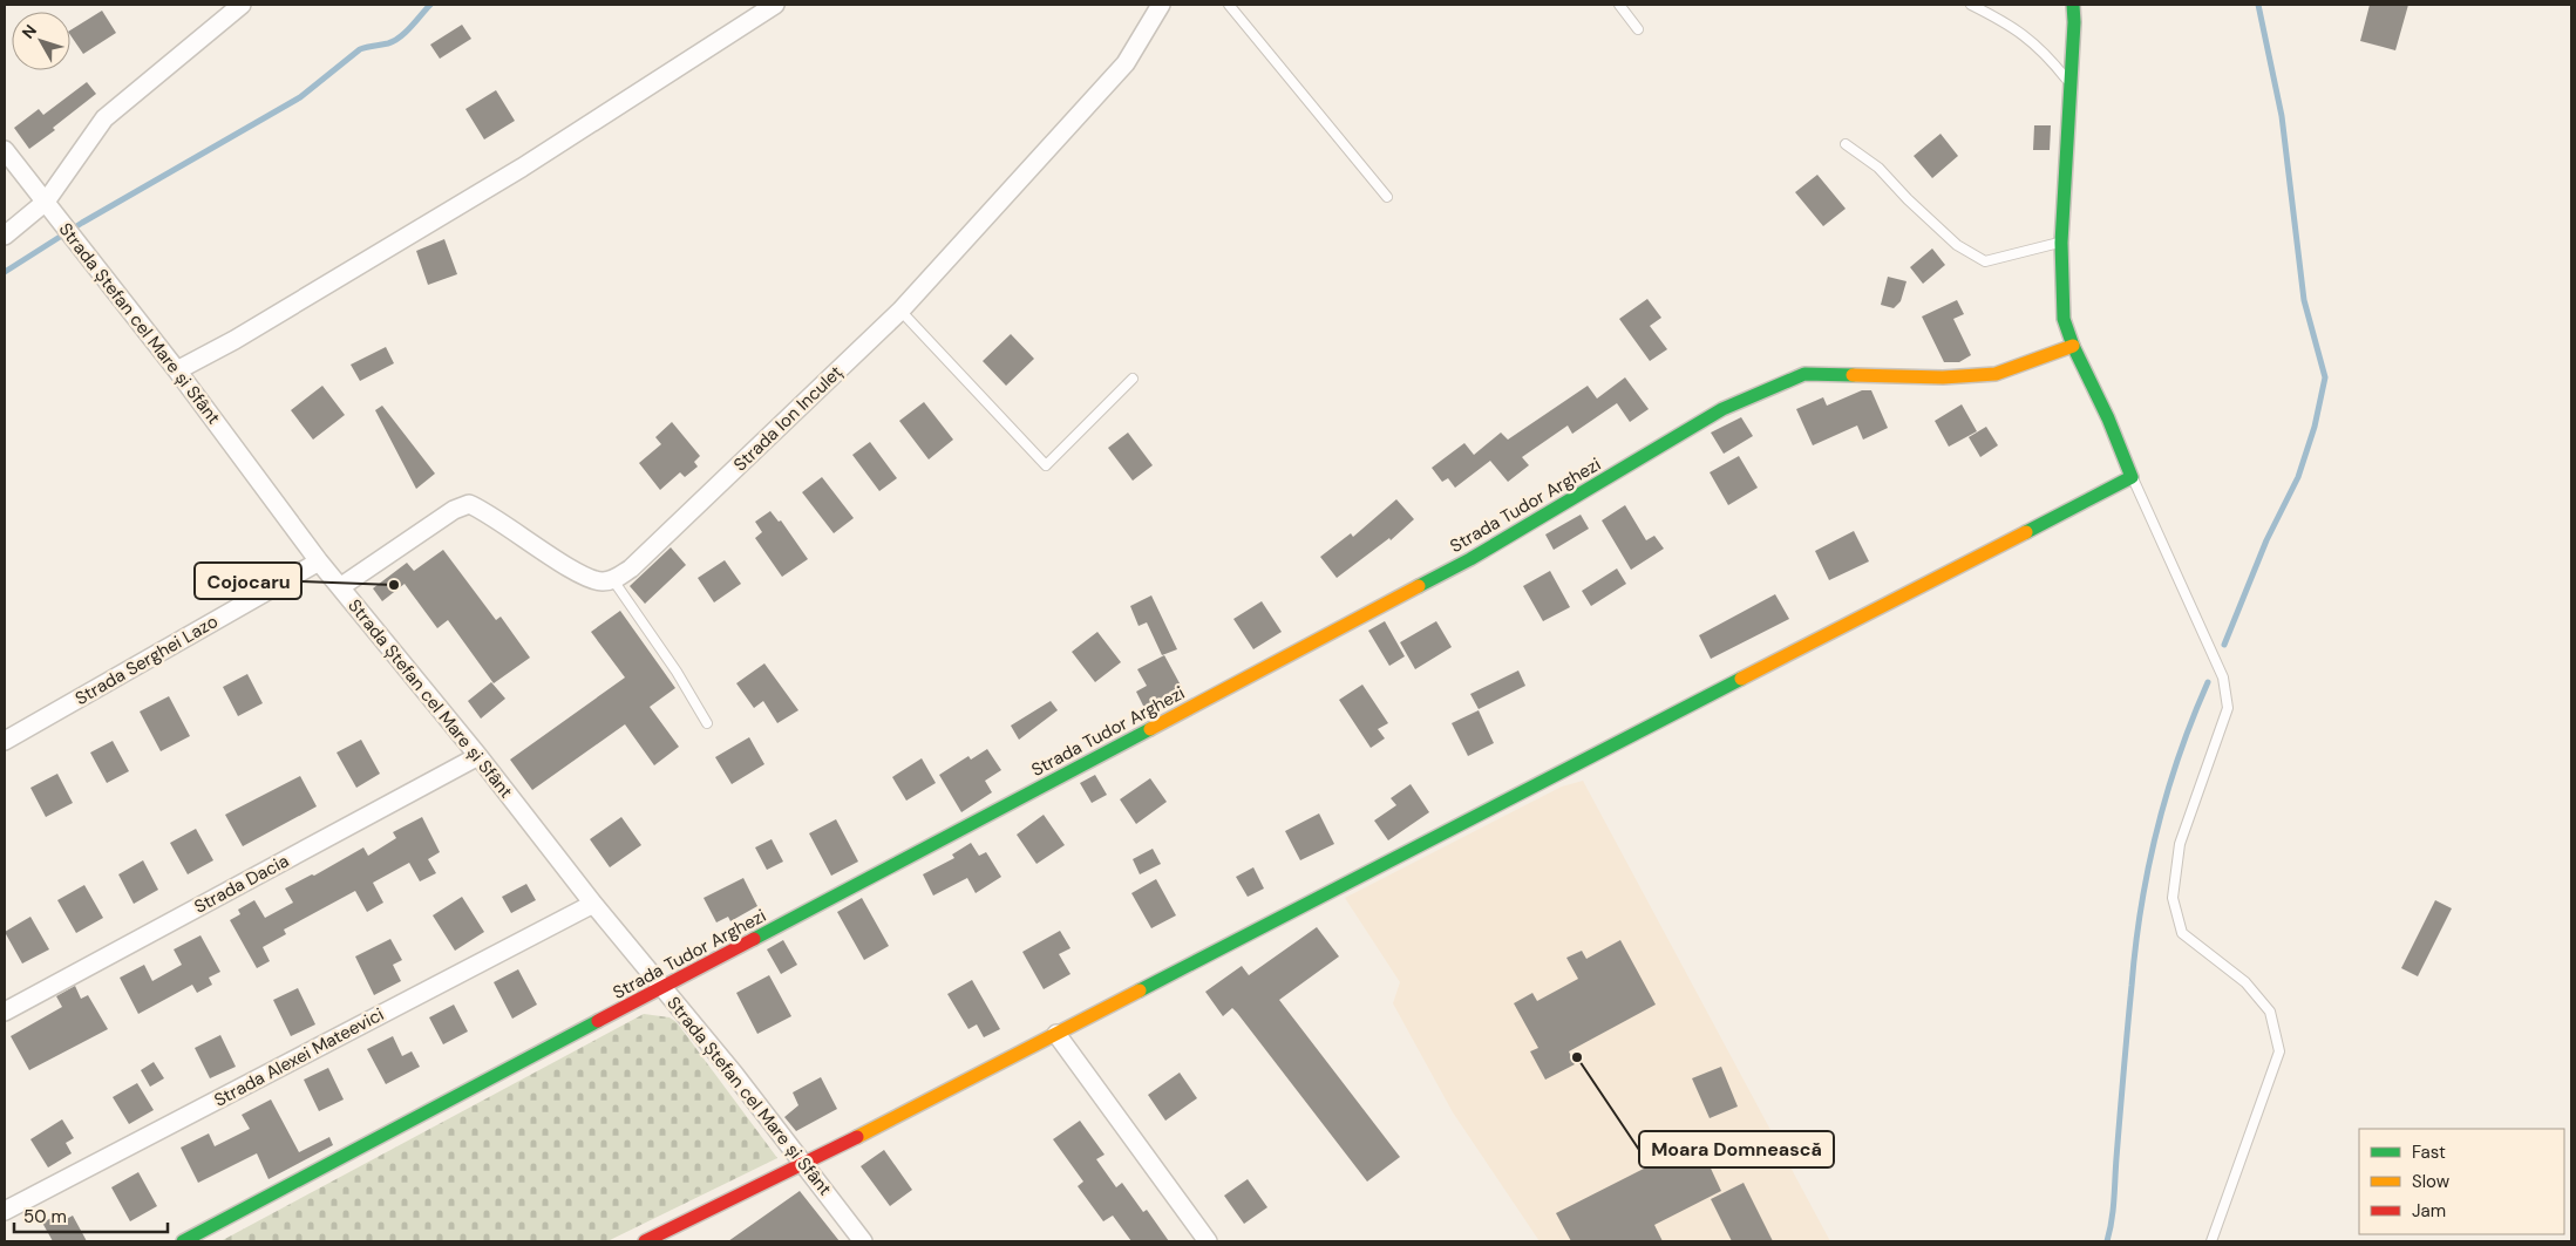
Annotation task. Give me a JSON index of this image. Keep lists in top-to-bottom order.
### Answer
{
  "streets": {
    "street": [
      "Strada Ștefan cel Mare și Sfânt",
      "Strada Ion Inculeț",
      "Strada Tudor Arghezi",
      "Strada Serghei Lazo",
      "Strada Dacia",
      "Strada Alexei Mateevici"
    ]
  },
  "crossings": [
    ["Strada Ștefan cel Mare și Sfânt", "Strada Tudor Arghezi"],
    ["Strada Ștefan cel Mare și Sfânt", "Strada Serghei Lazo"],
    ["Strada Ștefan cel Mare și Sfânt", "Strada Dacia"],
    ["Strada Ștefan cel Mare și Sfânt", "Strada Alexei Mateevici"]
  ],
  "places": ["Cojocaru", "Moara Domnească"],
  "legend": ["Fast", "Slow", "Jam"],
  "scale_bar": "50 m",
  "north": "top left"
}
